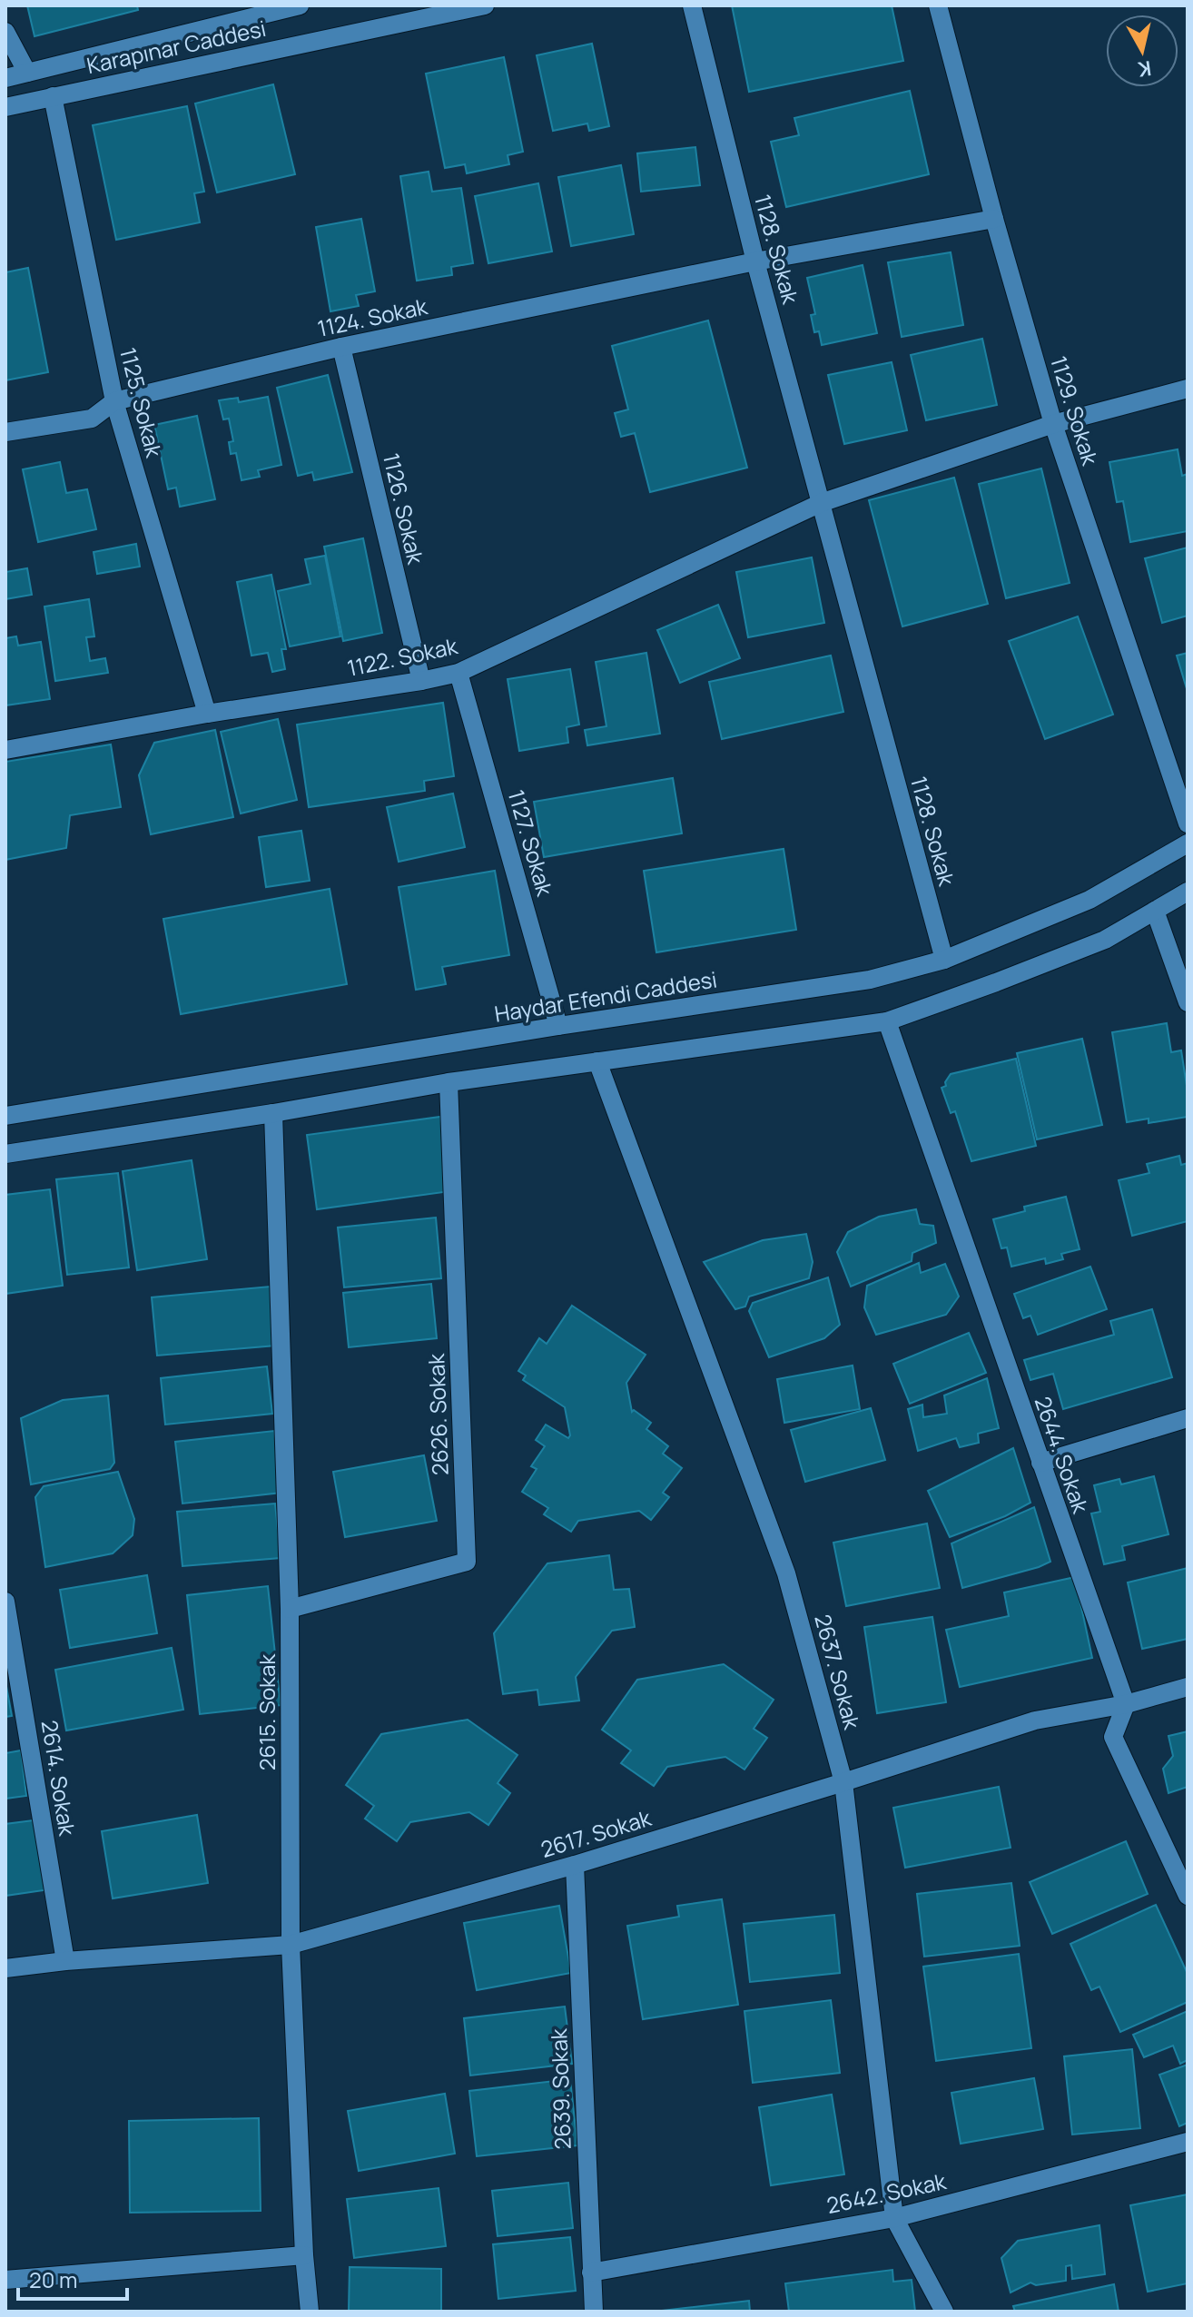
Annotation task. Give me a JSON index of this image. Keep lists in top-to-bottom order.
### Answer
{
  "streets": {
    "street": [
      "Karapınar Caddesi",
      "1128. Sokak",
      "1124. Sokak",
      "1125. Sokak",
      "1129. Sokak",
      "1126. Sokak",
      "1122. Sokak",
      "1127. Sokak",
      "Haydar Efendi Caddesi",
      "2626. Sokak",
      "2644. Sokak",
      "2637. Sokak",
      "2615. Sokak",
      "2614. Sokak",
      "2617. Sokak",
      "2639. Sokak",
      "2642. Sokak"
    ]
  },
  "crossings": [
    ["Karapınar Caddesi", "1125. Sokak"],
    ["1128. Sokak", "1124. Sokak"],
    ["1128. Sokak", "1122. Sokak"],
    ["1128. Sokak", "Haydar Efendi Caddesi"],
    ["1124. Sokak", "1125. Sokak"],
    ["1124. Sokak", "1129. Sokak"],
    ["1124. Sokak", "1126. Sokak"],
    ["1125. Sokak", "1122. Sokak"],
    ["1126. Sokak", "1122. Sokak"],
    ["1122. Sokak", "1127. Sokak"],
    ["1127. Sokak", "Haydar Efendi Caddesi"],
    ["2626. Sokak", "2615. Sokak"],
    ["2644. Sokak", "2617. Sokak"],
    ["2637. Sokak", "2617. Sokak"],
    ["2637. Sokak", "2642. Sokak"],
    ["2615. Sokak", "2617. Sokak"],
    ["2614. Sokak", "2617. Sokak"],
    ["2617. Sokak", "2639. Sokak"],
    ["2639. Sokak", "2642. Sokak"]
  ],
  "scale_bar": "20 m",
  "north": "bottom"
}
